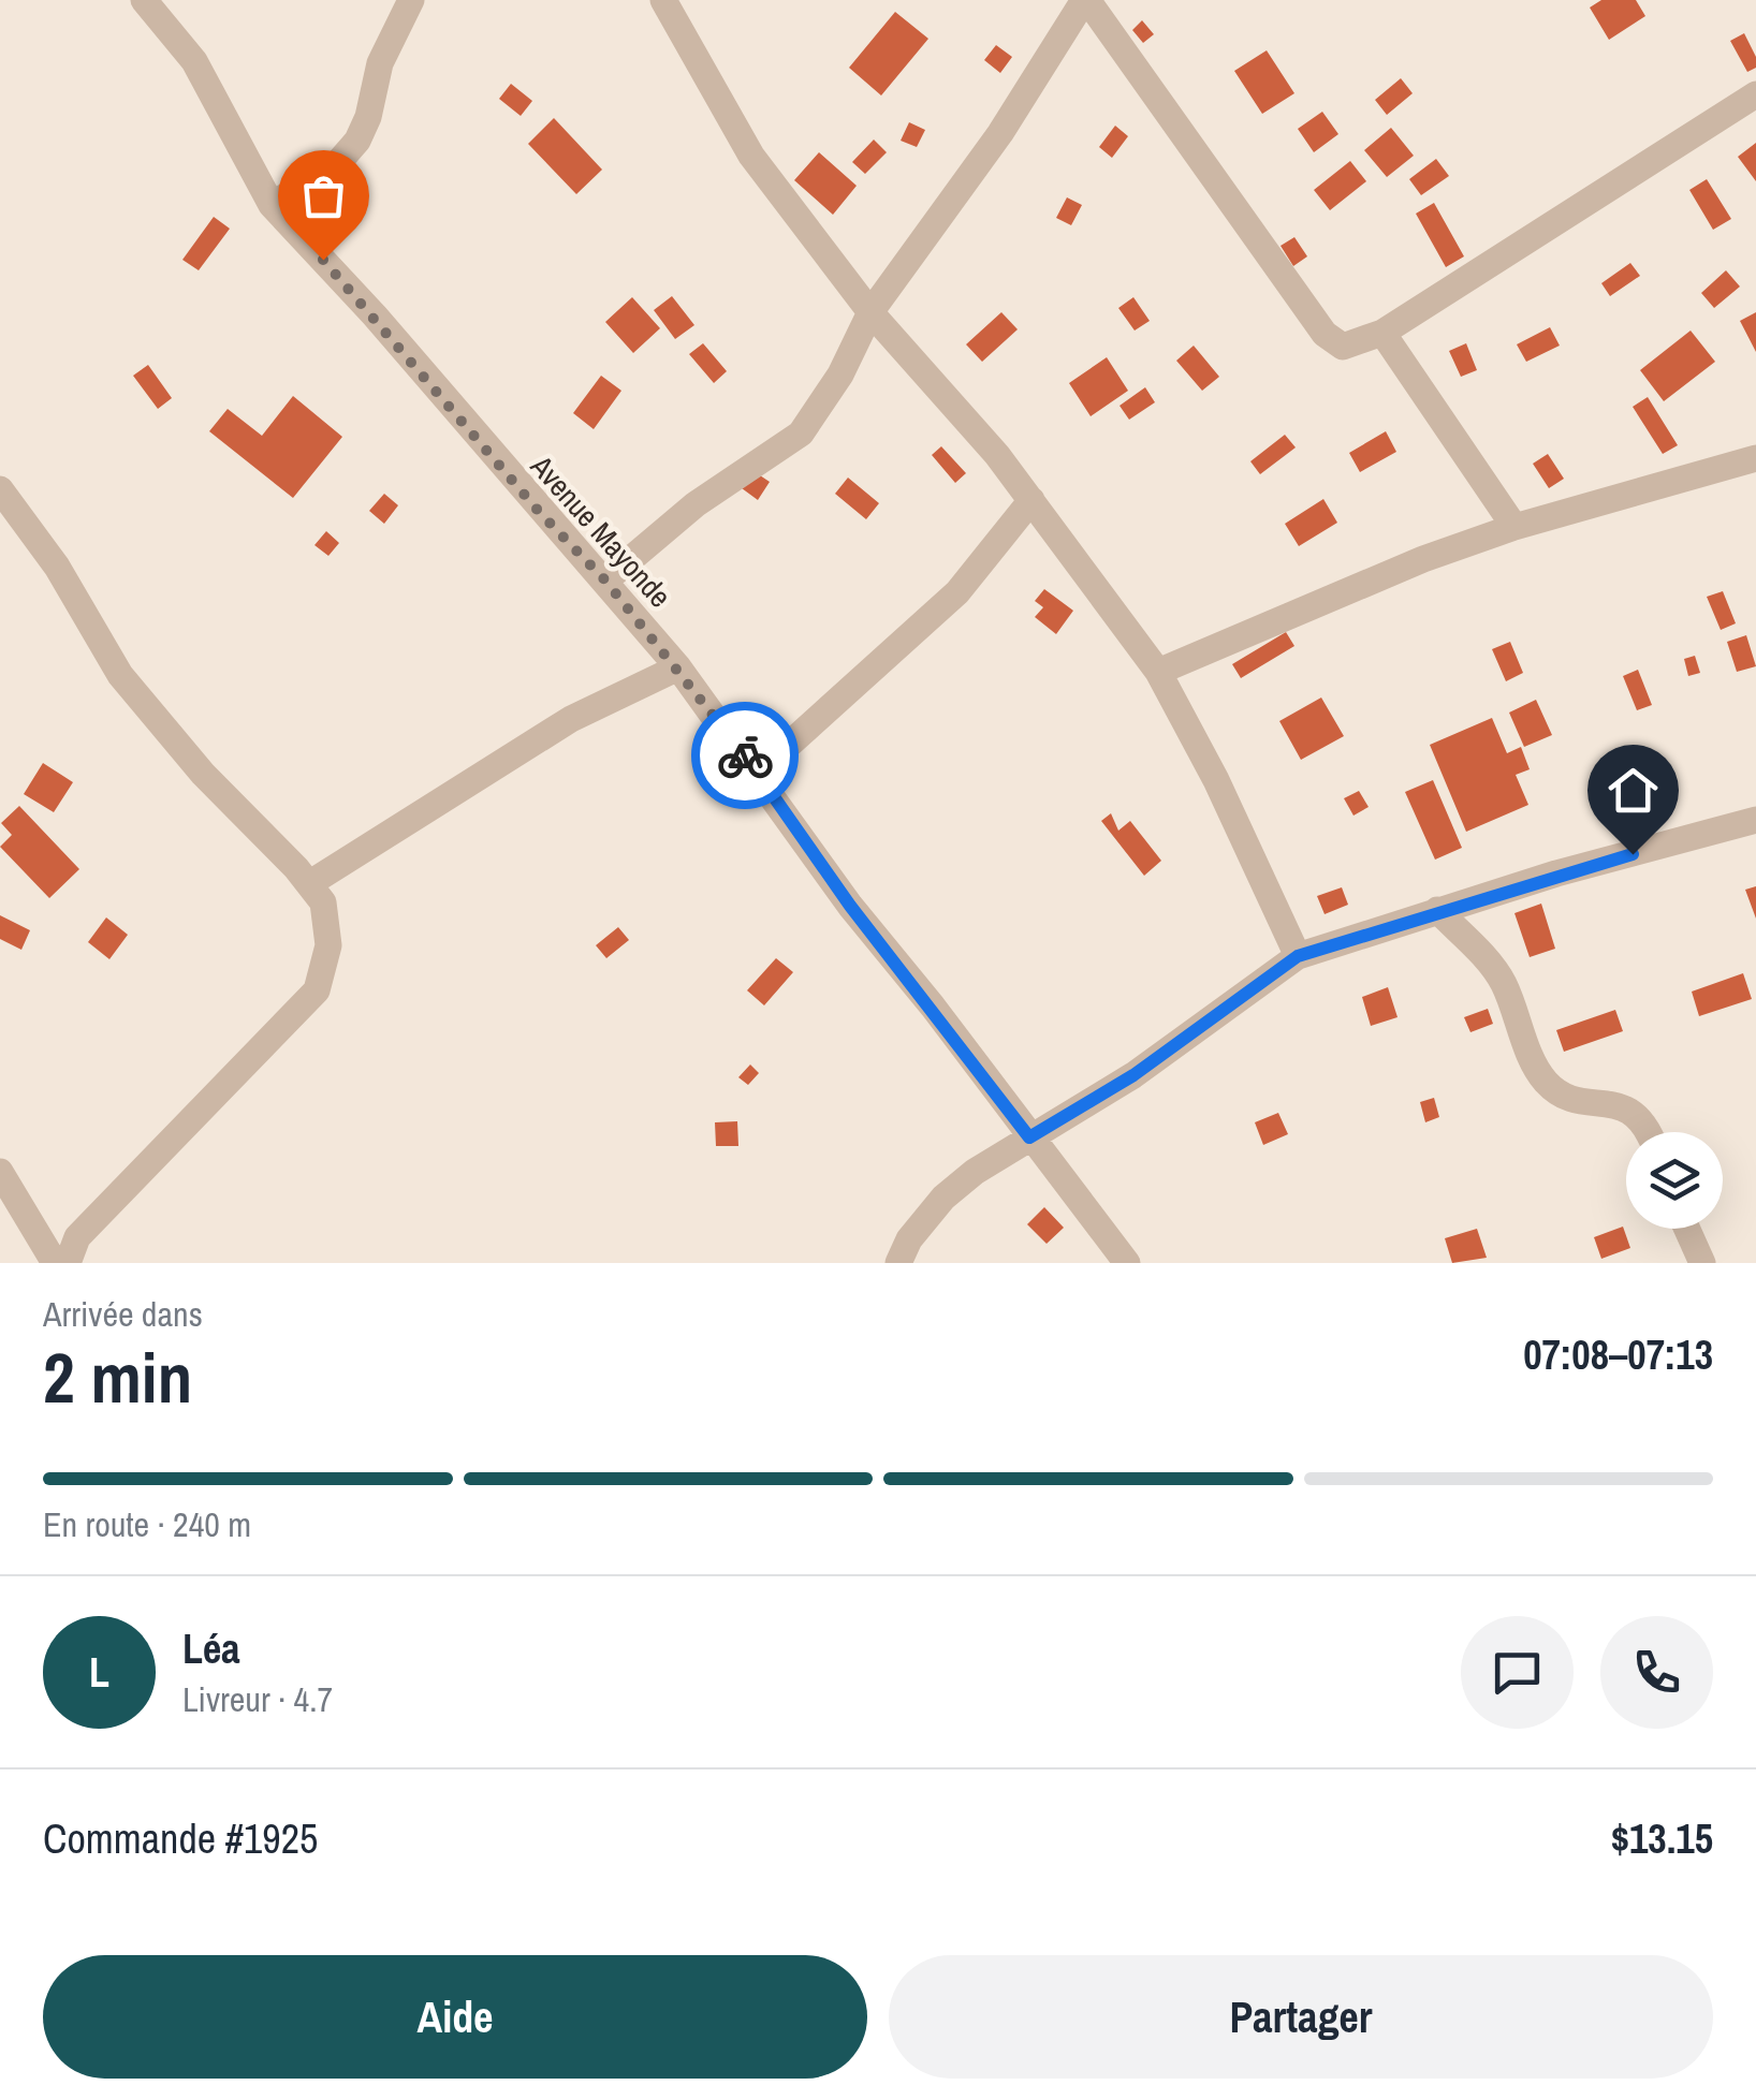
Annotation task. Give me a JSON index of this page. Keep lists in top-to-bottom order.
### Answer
{
  "streets": {
    "street": ["Avenue Mayonde"]
  },
  "page": {
    "heading": ["2 min", "Arrivée dans", "07:08–07:13"],
    "panel": [
      "Léa",
      "Livreur · 4.7",
      "Commande #1925",
      "$13.15"
    ],
    "bar": "En route · 240 m",
    "round": "L",
    "buttons": ["Aide", "Partager"]
  }
}
